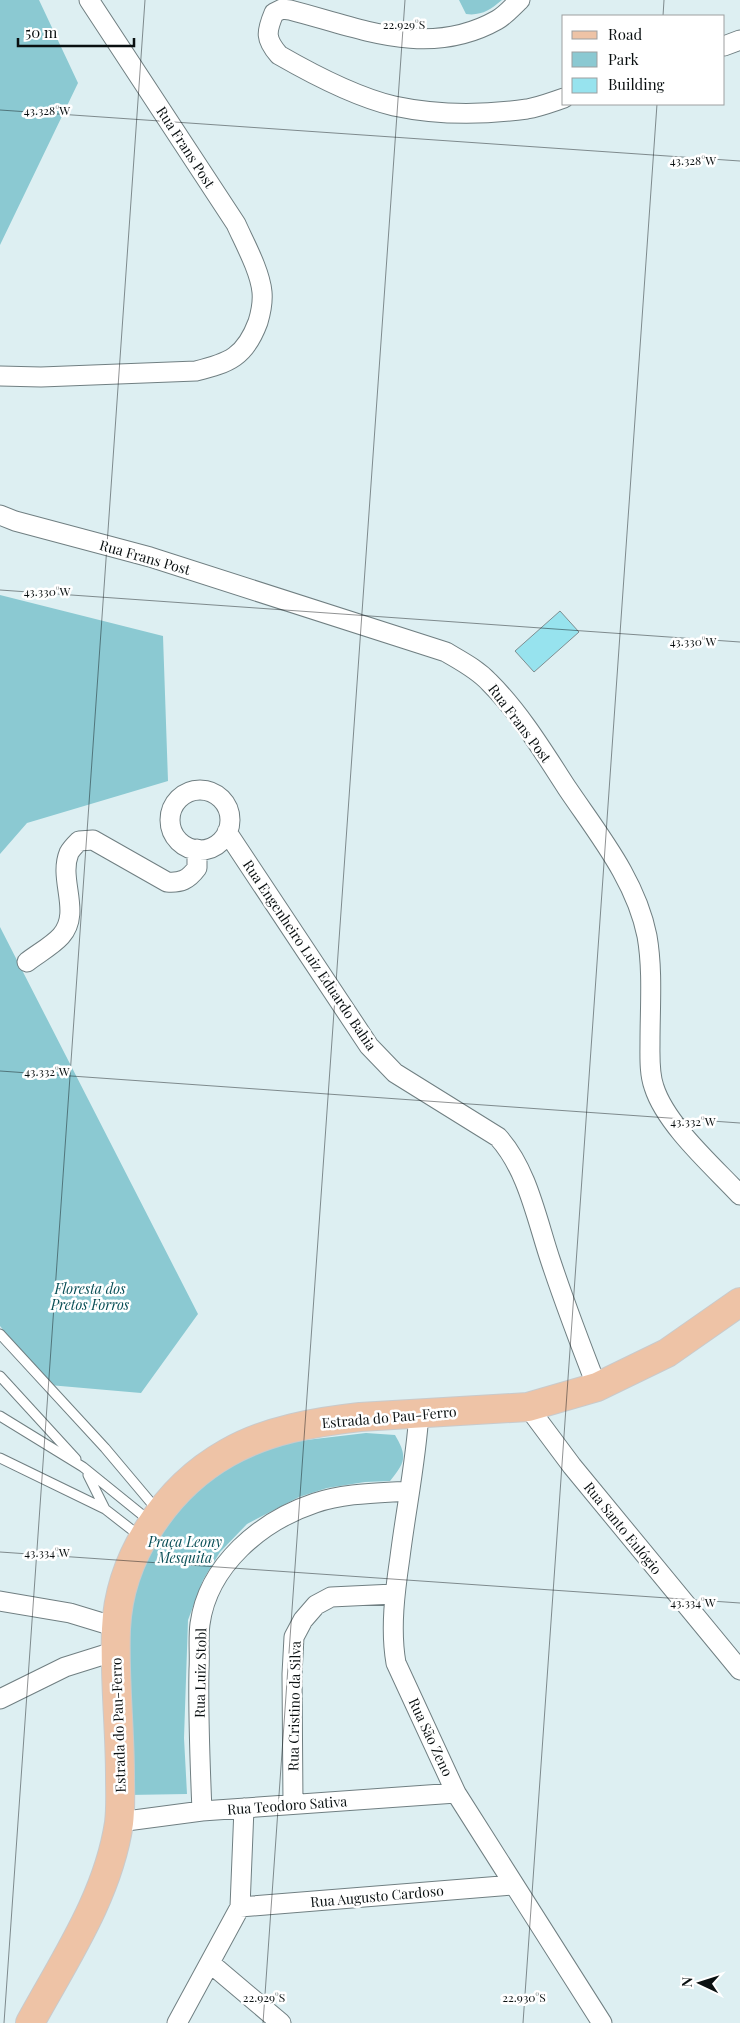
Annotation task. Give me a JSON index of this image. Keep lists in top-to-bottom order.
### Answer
{
  "streets": {
    "main road": ["Estrada do Pau-Ferro"],
    "street": [
      "Rua Frans Post",
      "Rua Engenheiro Luiz Eduardo Bahia",
      "Rua Santo Eulógio",
      "Rua Luiz Stobl",
      "Rua Cristino da Silva",
      "Rua São Zeno",
      "Rua Teodoro Sativa",
      "Rua Augusto Cardoso"
    ]
  },
  "crossings": [
    ["Rua Engenheiro Luiz Eduardo Bahia", "Estrada do Pau-Ferro"],
    ["Estrada do Pau-Ferro", "Rua Santo Eulógio"],
    ["Estrada do Pau-Ferro", "Rua São Zeno"],
    ["Estrada do Pau-Ferro", "Rua Teodoro Sativa"],
    ["Rua Luiz Stobl", "Rua São Zeno"],
    ["Rua Luiz Stobl", "Rua Teodoro Sativa"],
    ["Rua Cristino da Silva", "Rua São Zeno"],
    ["Rua Cristino da Silva", "Rua Teodoro Sativa"],
    ["Rua São Zeno", "Rua Teodoro Sativa"],
    ["Rua São Zeno", "Rua Augusto Cardoso"]
  ],
  "parks": ["Floresta dos Pretos Forros", "Praça Leony Mesquita"],
  "legend": ["Road", "Park", "Building"],
  "scale_bar": "50 m",
  "north": "left",
  "coordinates": [
    "22.929°S",
    "43.328°W",
    "43.330°W",
    "43.332°W",
    "43.334°W",
    "22.930°S"
  ]
}
